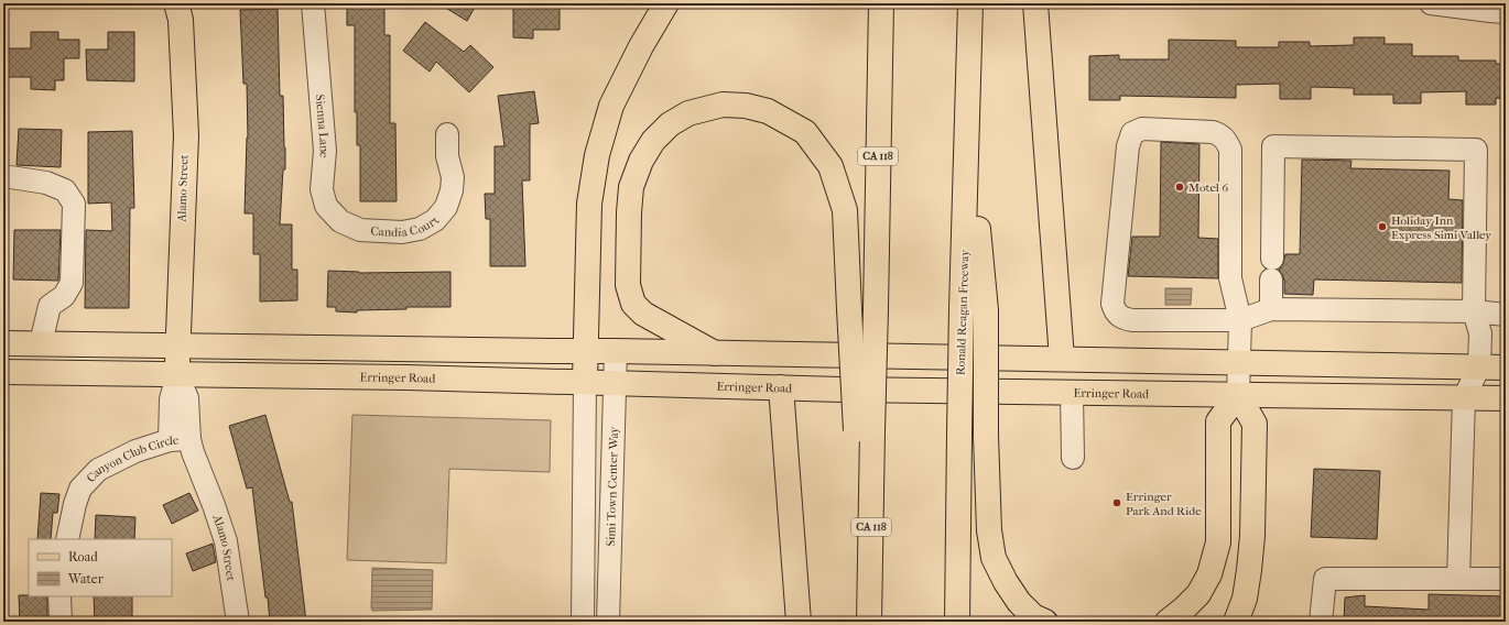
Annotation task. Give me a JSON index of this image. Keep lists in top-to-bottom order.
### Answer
{
  "streets": {
    "main road": [
      "CA 118",
      "Alamo Street",
      "Ronald Reagan Freeway",
      "Erringer Road"
    ],
    "street": [
      "Sienna Lane",
      "Candia Court",
      "Canyon Club Circle",
      "Simi Town Center Way"
    ]
  },
  "crossings": [
    ["Sienna Lane", "Candia Court"],
    ["Alamo Street", "Erringer Road"],
    ["Alamo Street", "Canyon Club Circle"],
    ["Erringer Road", "Simi Town Center Way"]
  ],
  "places": ["Motel 6", "Holiday Inn Express Simi Valley", "Erringer Park And Ride"],
  "legend": ["Road", "Water"]
}
